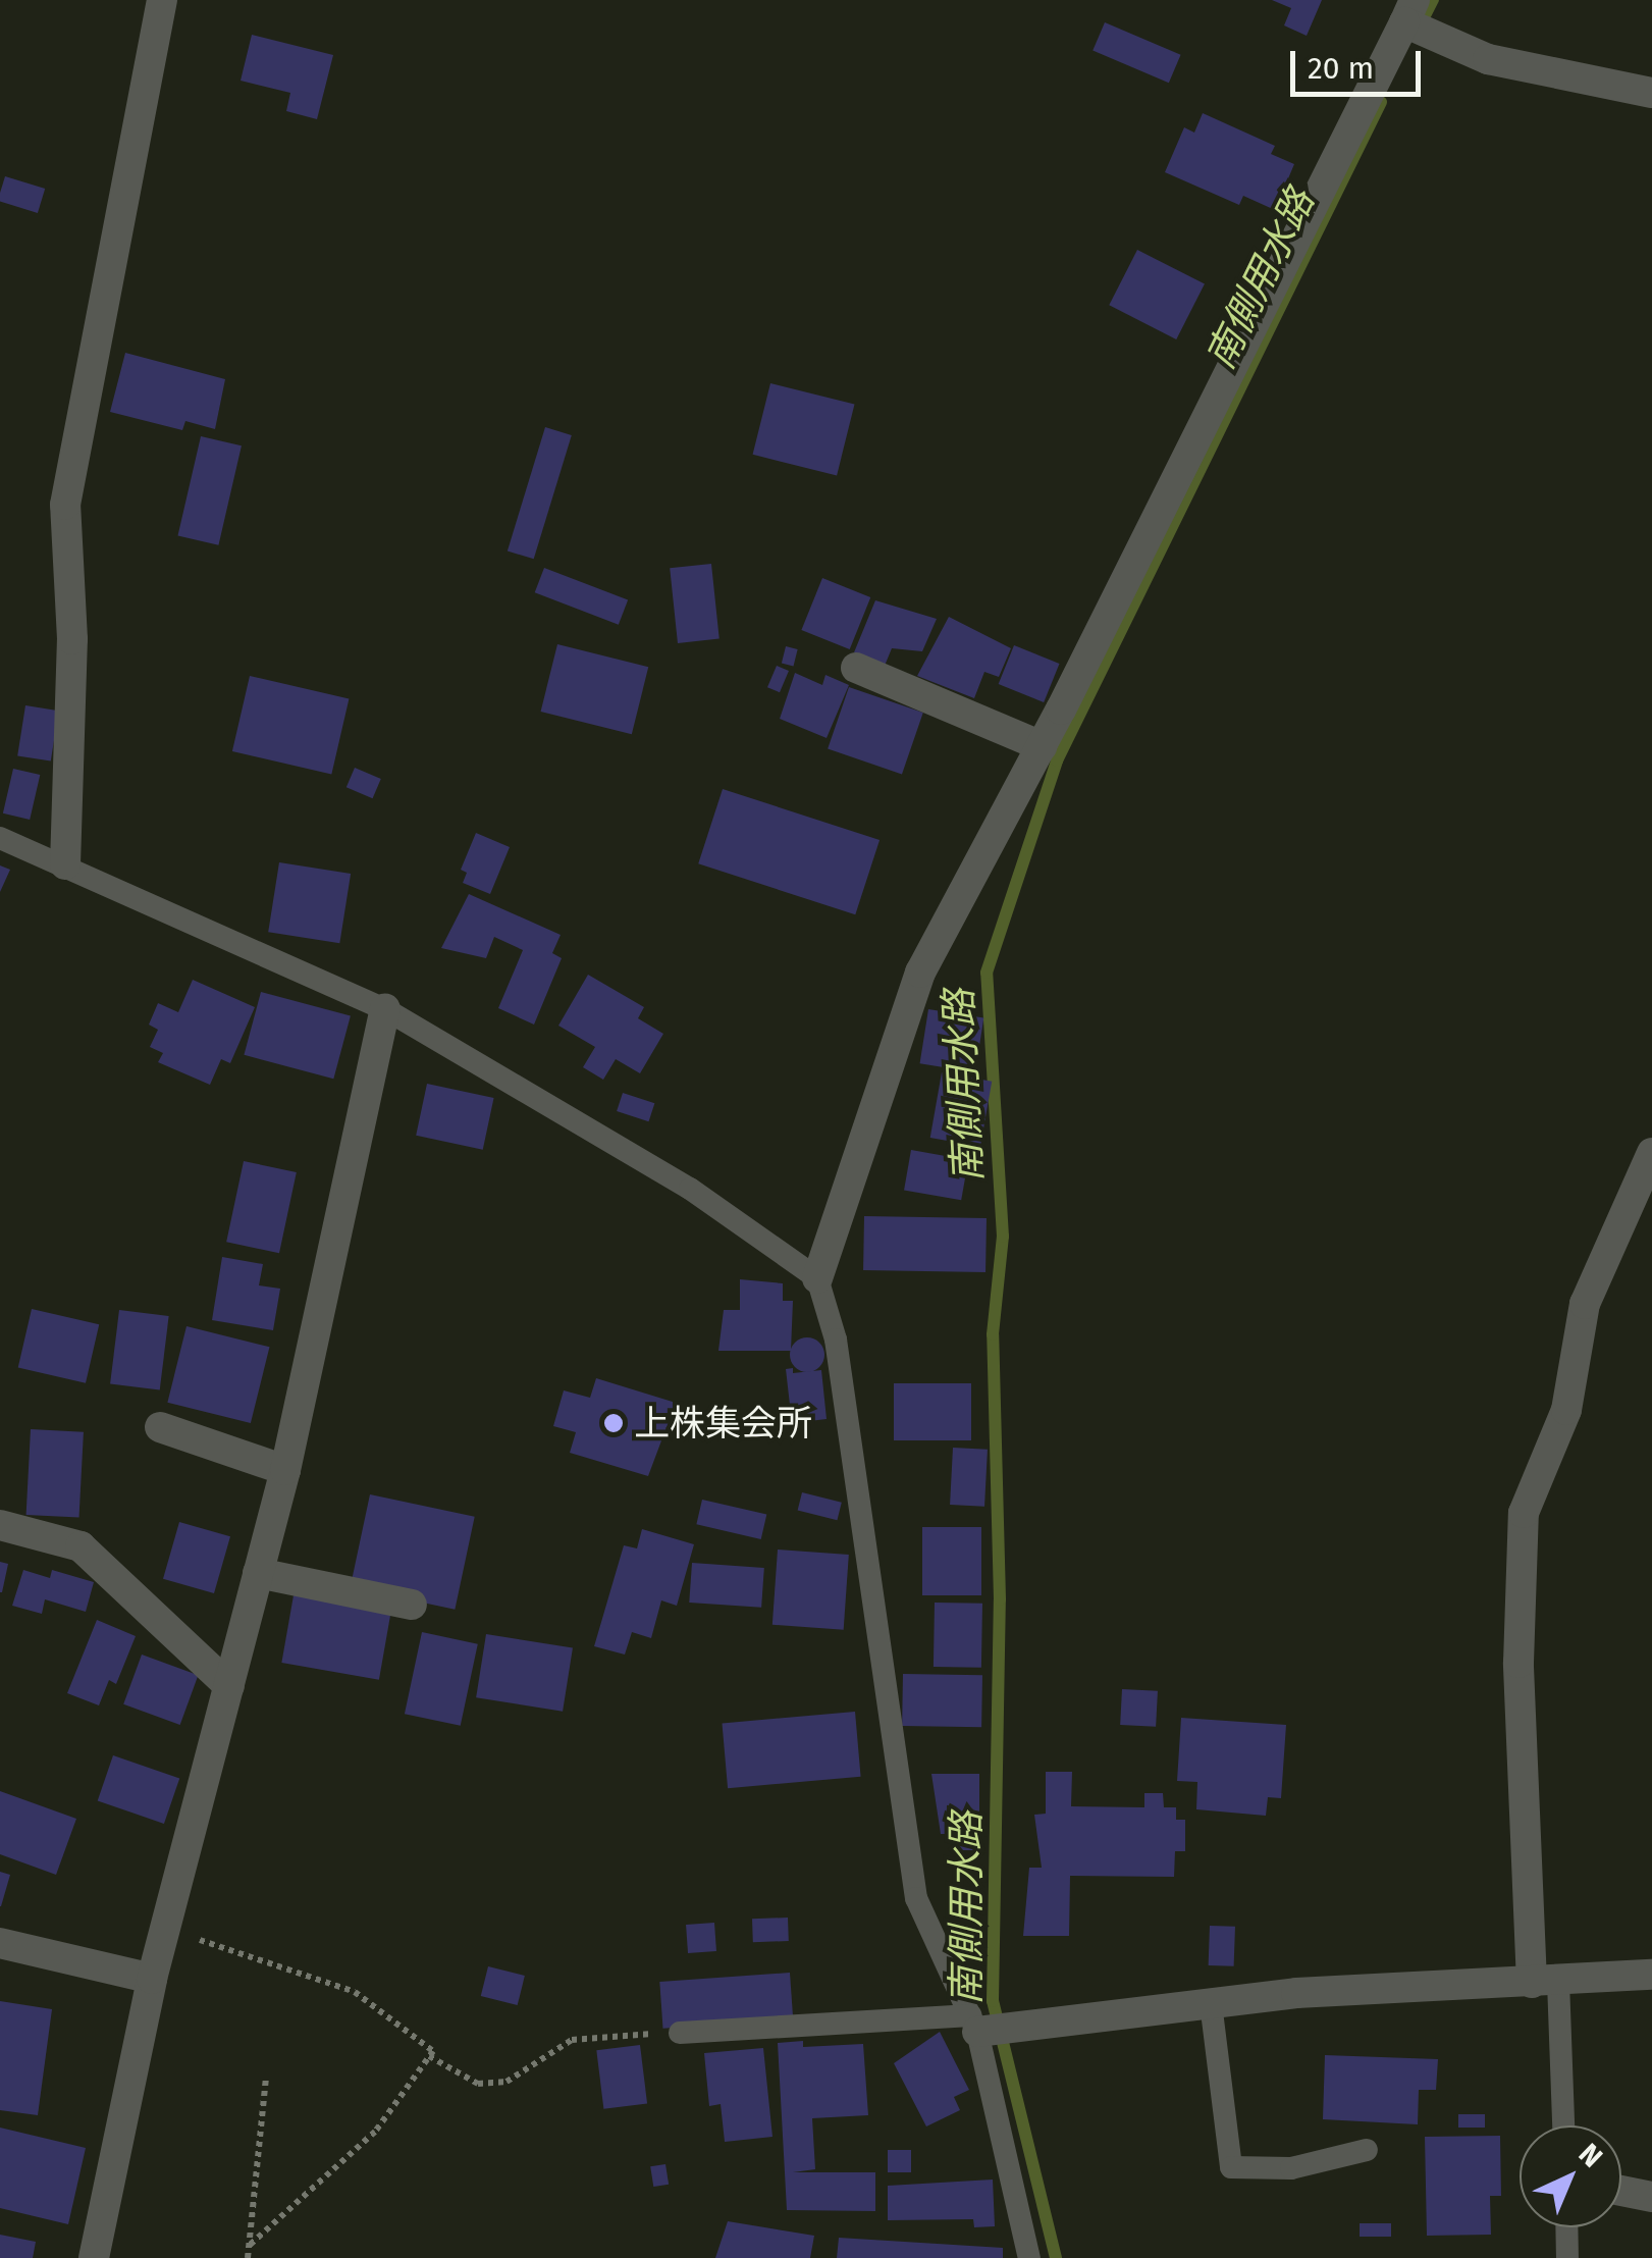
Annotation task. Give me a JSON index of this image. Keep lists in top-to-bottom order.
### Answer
{
  "water": ["南側用水路"],
  "places": ["上株集会所"],
  "scale_bar": "20 m",
  "north": "top right"
}
